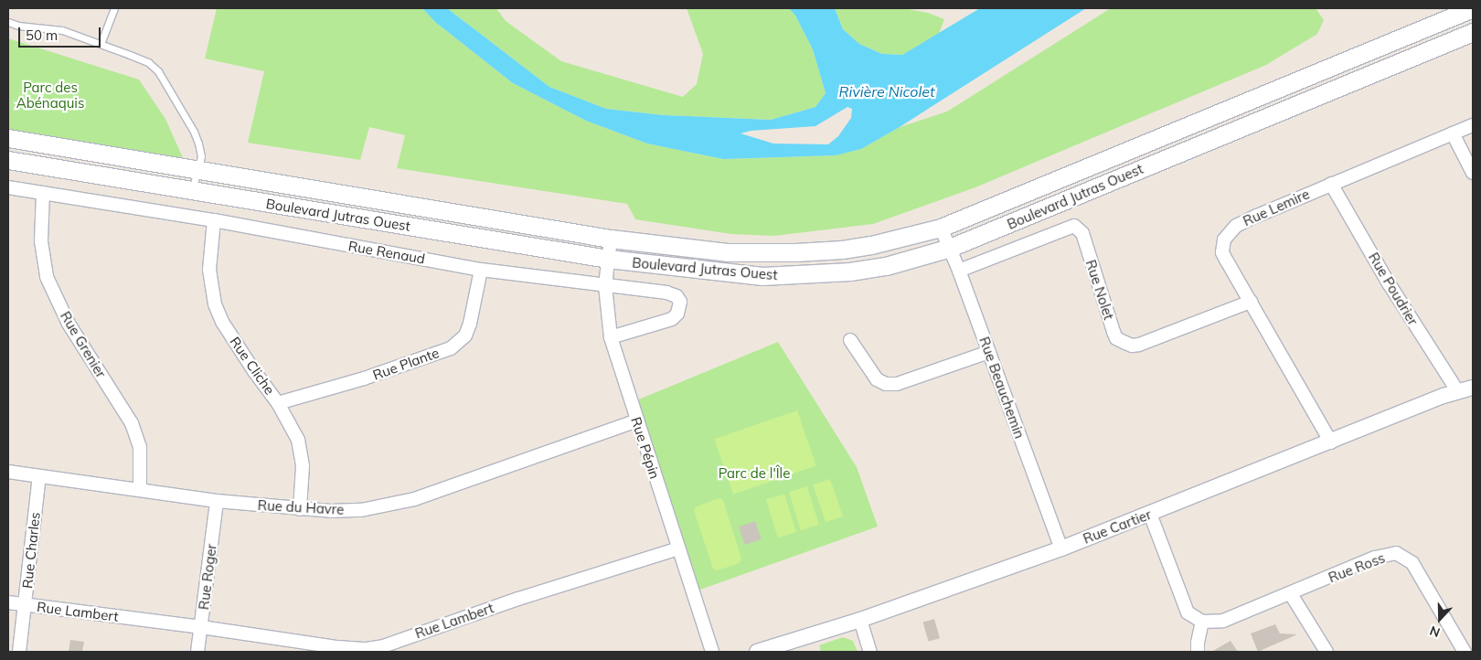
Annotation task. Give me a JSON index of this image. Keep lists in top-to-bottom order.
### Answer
{
  "streets": {
    "main road": ["Boulevard Jutras Ouest"],
    "street": [
      "Rue Lemire",
      "Rue Renaud",
      "Rue Poudrier",
      "Rue Nolet",
      "Rue Grenier",
      "Rue Plante",
      "Rue Cliche",
      "Rue Beauchemin",
      "Rue Pépin",
      "Rue du Havre",
      "Rue Cartier",
      "Rue Charles",
      "Rue Ross",
      "Rue Roger",
      "Rue Lambert"
    ]
  },
  "crossings": [
    ["Boulevard Jutras Ouest", "Rue Beauchemin"],
    ["Boulevard Jutras Ouest", "Rue Pépin"],
    ["Rue Lemire", "Rue Poudrier"],
    ["Rue Lemire", "Rue Nolet"],
    ["Rue Lemire", "Rue Cartier"],
    ["Rue Renaud", "Rue Grenier"],
    ["Rue Renaud", "Rue Plante"],
    ["Rue Renaud", "Rue Cliche"],
    ["Rue Renaud", "Rue Pépin"],
    ["Rue Poudrier", "Rue Cartier"],
    ["Rue Nolet", "Rue Beauchemin"],
    ["Rue Grenier", "Rue du Havre"],
    ["Rue Plante", "Rue Cliche"],
    ["Rue Cliche", "Rue du Havre"],
    ["Rue Beauchemin", "Rue Cartier"],
    ["Rue Pépin", "Rue du Havre"],
    ["Rue Pépin", "Rue Lambert"],
    ["Rue du Havre", "Rue Charles"],
    ["Rue du Havre", "Rue Roger"],
    ["Rue Charles", "Rue Lambert"],
    ["Rue Roger", "Rue Lambert"]
  ],
  "water": ["Rivière Nicolet"],
  "parks": ["Parc des Abénaquis", "Parc de l'Île"],
  "scale_bar": "50 m",
  "north": "bottom"
}
